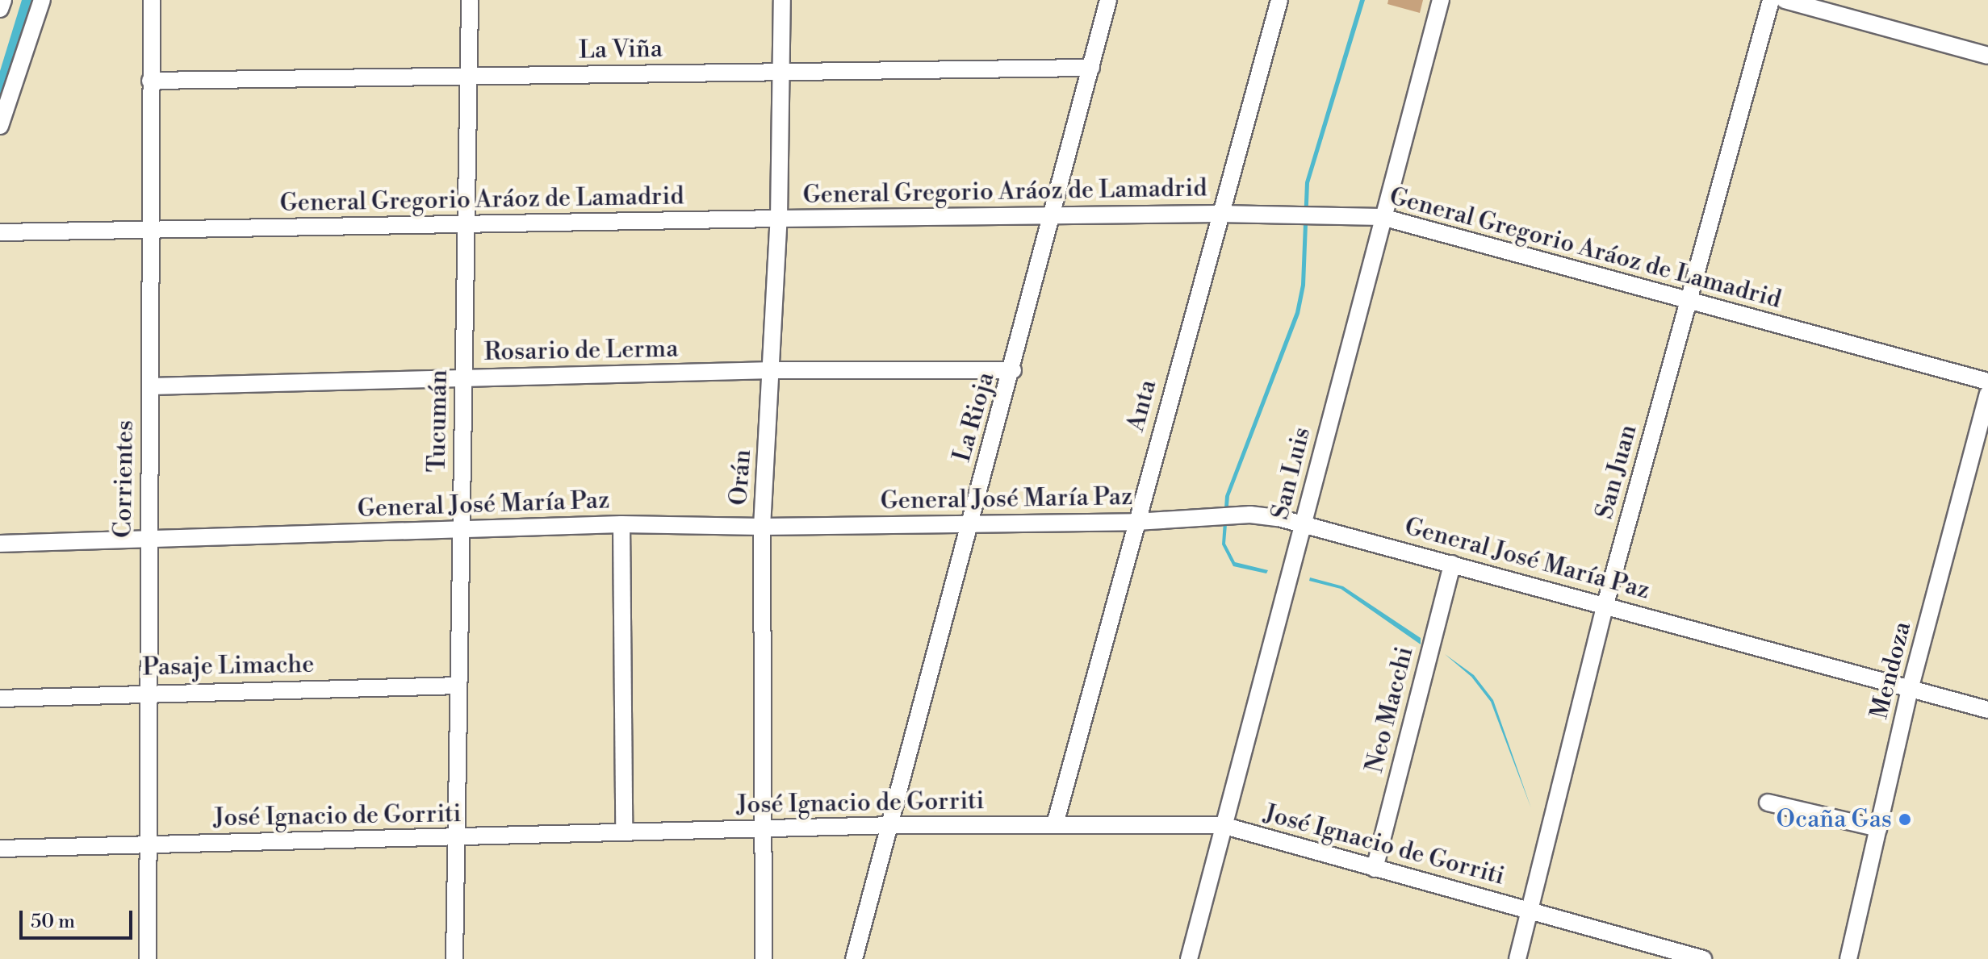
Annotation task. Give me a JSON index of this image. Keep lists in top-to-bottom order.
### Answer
{
  "streets": {
    "street": [
      "La Viña",
      "General Gregorio Aráoz de Lamadrid",
      "Rosario de Lerma",
      "Anta",
      "La Rioja",
      "Tucumán",
      "San Juan",
      "San Luis",
      "Orán",
      "Corrientes",
      "General José María Paz",
      "Pasaje Limache",
      "Mendoza",
      "Neo Macchi",
      "José Ignacio de Gorriti"
    ]
  },
  "crossings": [
    ["La Viña", "La Rioja"],
    ["La Viña", "Tucumán"],
    ["La Viña", "Orán"],
    ["La Viña", "Corrientes"],
    ["General Gregorio Aráoz de Lamadrid", "Anta"],
    ["General Gregorio Aráoz de Lamadrid", "La Rioja"],
    ["General Gregorio Aráoz de Lamadrid", "Tucumán"],
    ["General Gregorio Aráoz de Lamadrid", "San Juan"],
    ["General Gregorio Aráoz de Lamadrid", "San Luis"],
    ["General Gregorio Aráoz de Lamadrid", "Orán"],
    ["General Gregorio Aráoz de Lamadrid", "Corrientes"],
    ["Rosario de Lerma", "La Rioja"],
    ["Rosario de Lerma", "Tucumán"],
    ["Rosario de Lerma", "Orán"],
    ["Rosario de Lerma", "Corrientes"],
    ["Anta", "General José María Paz"],
    ["Anta", "José Ignacio de Gorriti"],
    ["La Rioja", "General José María Paz"],
    ["La Rioja", "José Ignacio de Gorriti"],
    ["Tucumán", "General José María Paz"],
    ["Tucumán", "Pasaje Limache"],
    ["Tucumán", "José Ignacio de Gorriti"],
    ["San Juan", "General José María Paz"],
    ["San Juan", "José Ignacio de Gorriti"],
    ["San Luis", "General José María Paz"],
    ["San Luis", "José Ignacio de Gorriti"],
    ["Orán", "General José María Paz"],
    ["Orán", "José Ignacio de Gorriti"],
    ["Corrientes", "General José María Paz"],
    ["Corrientes", "Pasaje Limache"],
    ["Corrientes", "José Ignacio de Gorriti"],
    ["General José María Paz", "Mendoza"],
    ["General José María Paz", "Neo Macchi"],
    ["Neo Macchi", "José Ignacio de Gorriti"]
  ],
  "places": ["Ocaña Gas"],
  "scale_bar": "50 m"
}
